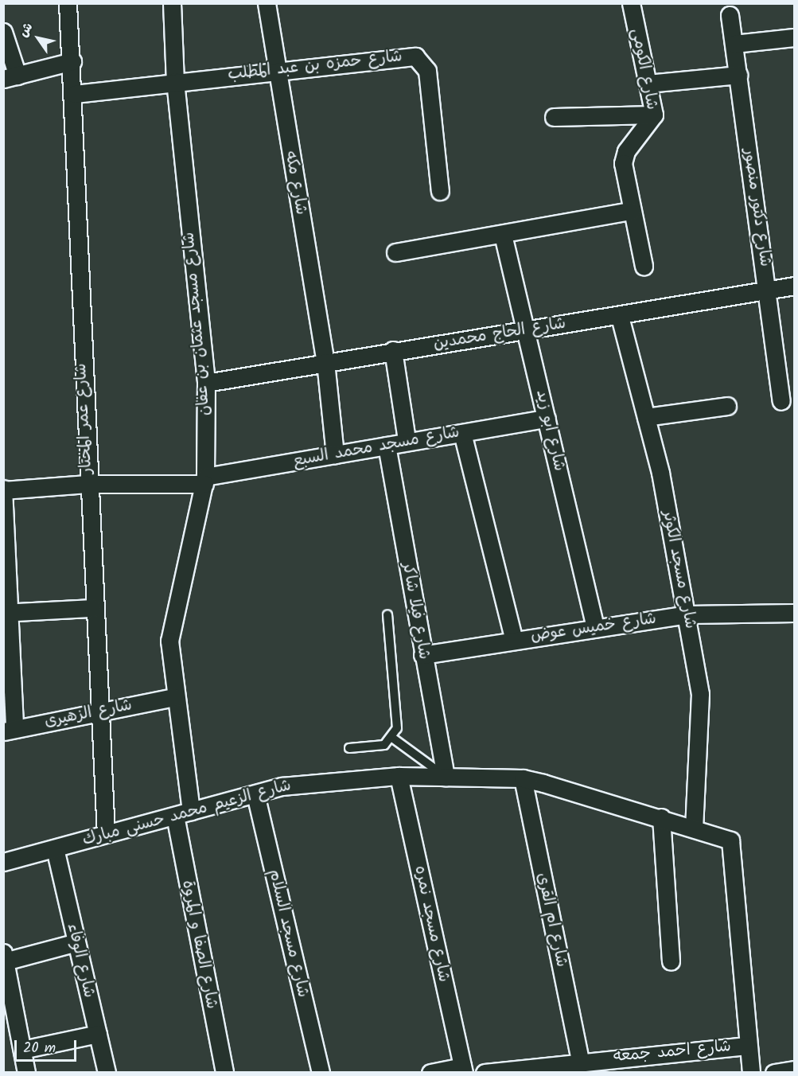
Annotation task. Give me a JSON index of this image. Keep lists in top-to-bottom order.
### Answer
{
  "streets": {
    "street": [
      "شارع حمزه بن عبد المطلب",
      "شارع الكومى",
      "شارع مكه",
      "شارع دكتور منصور",
      "شارع مسجد عثمان بن عفان",
      "شارع الحاج محمدين",
      "شارع عمر المختار",
      "شارع ابو زيد",
      "شارع مسجد محمد السبع",
      "شارع مسجد الكوثر",
      "شارع فيلا شاكر",
      "شارع خميس عوض",
      "شارع الزهيرى",
      "شارع الزعيم محمد حسنى مبارك",
      "شارع ام القرى",
      "شارع مسجد نمره",
      "شارع مسجد السلام",
      "شارع الصفا و المروة",
      "شارع الوفاء",
      "شارع احمد جمعه"
    ]
  },
  "crossings": [
    ["شارع حمزه بن عبد المطلب", "شارع مكه"],
    ["شارع حمزه بن عبد المطلب", "شارع مسجد عثمان بن عفان"],
    ["شارع حمزه بن عبد المطلب", "شارع عمر المختار"],
    ["شارع مكه", "شارع الحاج محمدين"],
    ["شارع مكه", "شارع مسجد محمد السبع"],
    ["شارع دكتور منصور", "شارع الحاج محمدين"],
    ["شارع مسجد عثمان بن عفان", "شارع الحاج محمدين"],
    ["شارع مسجد عثمان بن عفان", "شارع مسجد محمد السبع"],
    ["شارع مسجد عثمان بن عفان", "شارع الزهيرى"],
    ["شارع مسجد عثمان بن عفان", "شارع الزعيم محمد حسنى مبارك"],
    ["شارع الحاج محمدين", "شارع ابو زيد"],
    ["شارع الحاج محمدين", "شارع مسجد الكوثر"],
    ["شارع عمر المختار", "شارع مسجد محمد السبع"],
    ["شارع عمر المختار", "شارع الزهيرى"],
    ["شارع عمر المختار", "شارع الزعيم محمد حسنى مبارك"],
    ["شارع ابو زيد", "شارع مسجد محمد السبع"],
    ["شارع ابو زيد", "شارع خميس عوض"],
    ["شارع مسجد محمد السبع", "شارع فيلا شاكر"],
    ["شارع مسجد الكوثر", "شارع خميس عوض"],
    ["شارع مسجد الكوثر", "شارع الزعيم محمد حسنى مبارك"],
    ["شارع فيلا شاكر", "شارع خميس عوض"],
    ["شارع فيلا شاكر", "شارع الزعيم محمد حسنى مبارك"],
    ["شارع الزعيم محمد حسنى مبارك", "شارع ام القرى"],
    ["شارع الزعيم محمد حسنى مبارك", "شارع مسجد نمره"],
    ["شارع الزعيم محمد حسنى مبارك", "شارع مسجد السلام"],
    ["شارع الزعيم محمد حسنى مبارك", "شارع الصفا و المروة"],
    ["شارع الزعيم محمد حسنى مبارك", "شارع الوفاء"],
    ["شارع الزعيم محمد حسنى مبارك", "شارع احمد جمعه"],
    ["شارع ام القرى", "شارع احمد جمعه"]
  ],
  "scale_bar": "20 m",
  "north": "top left"
}
